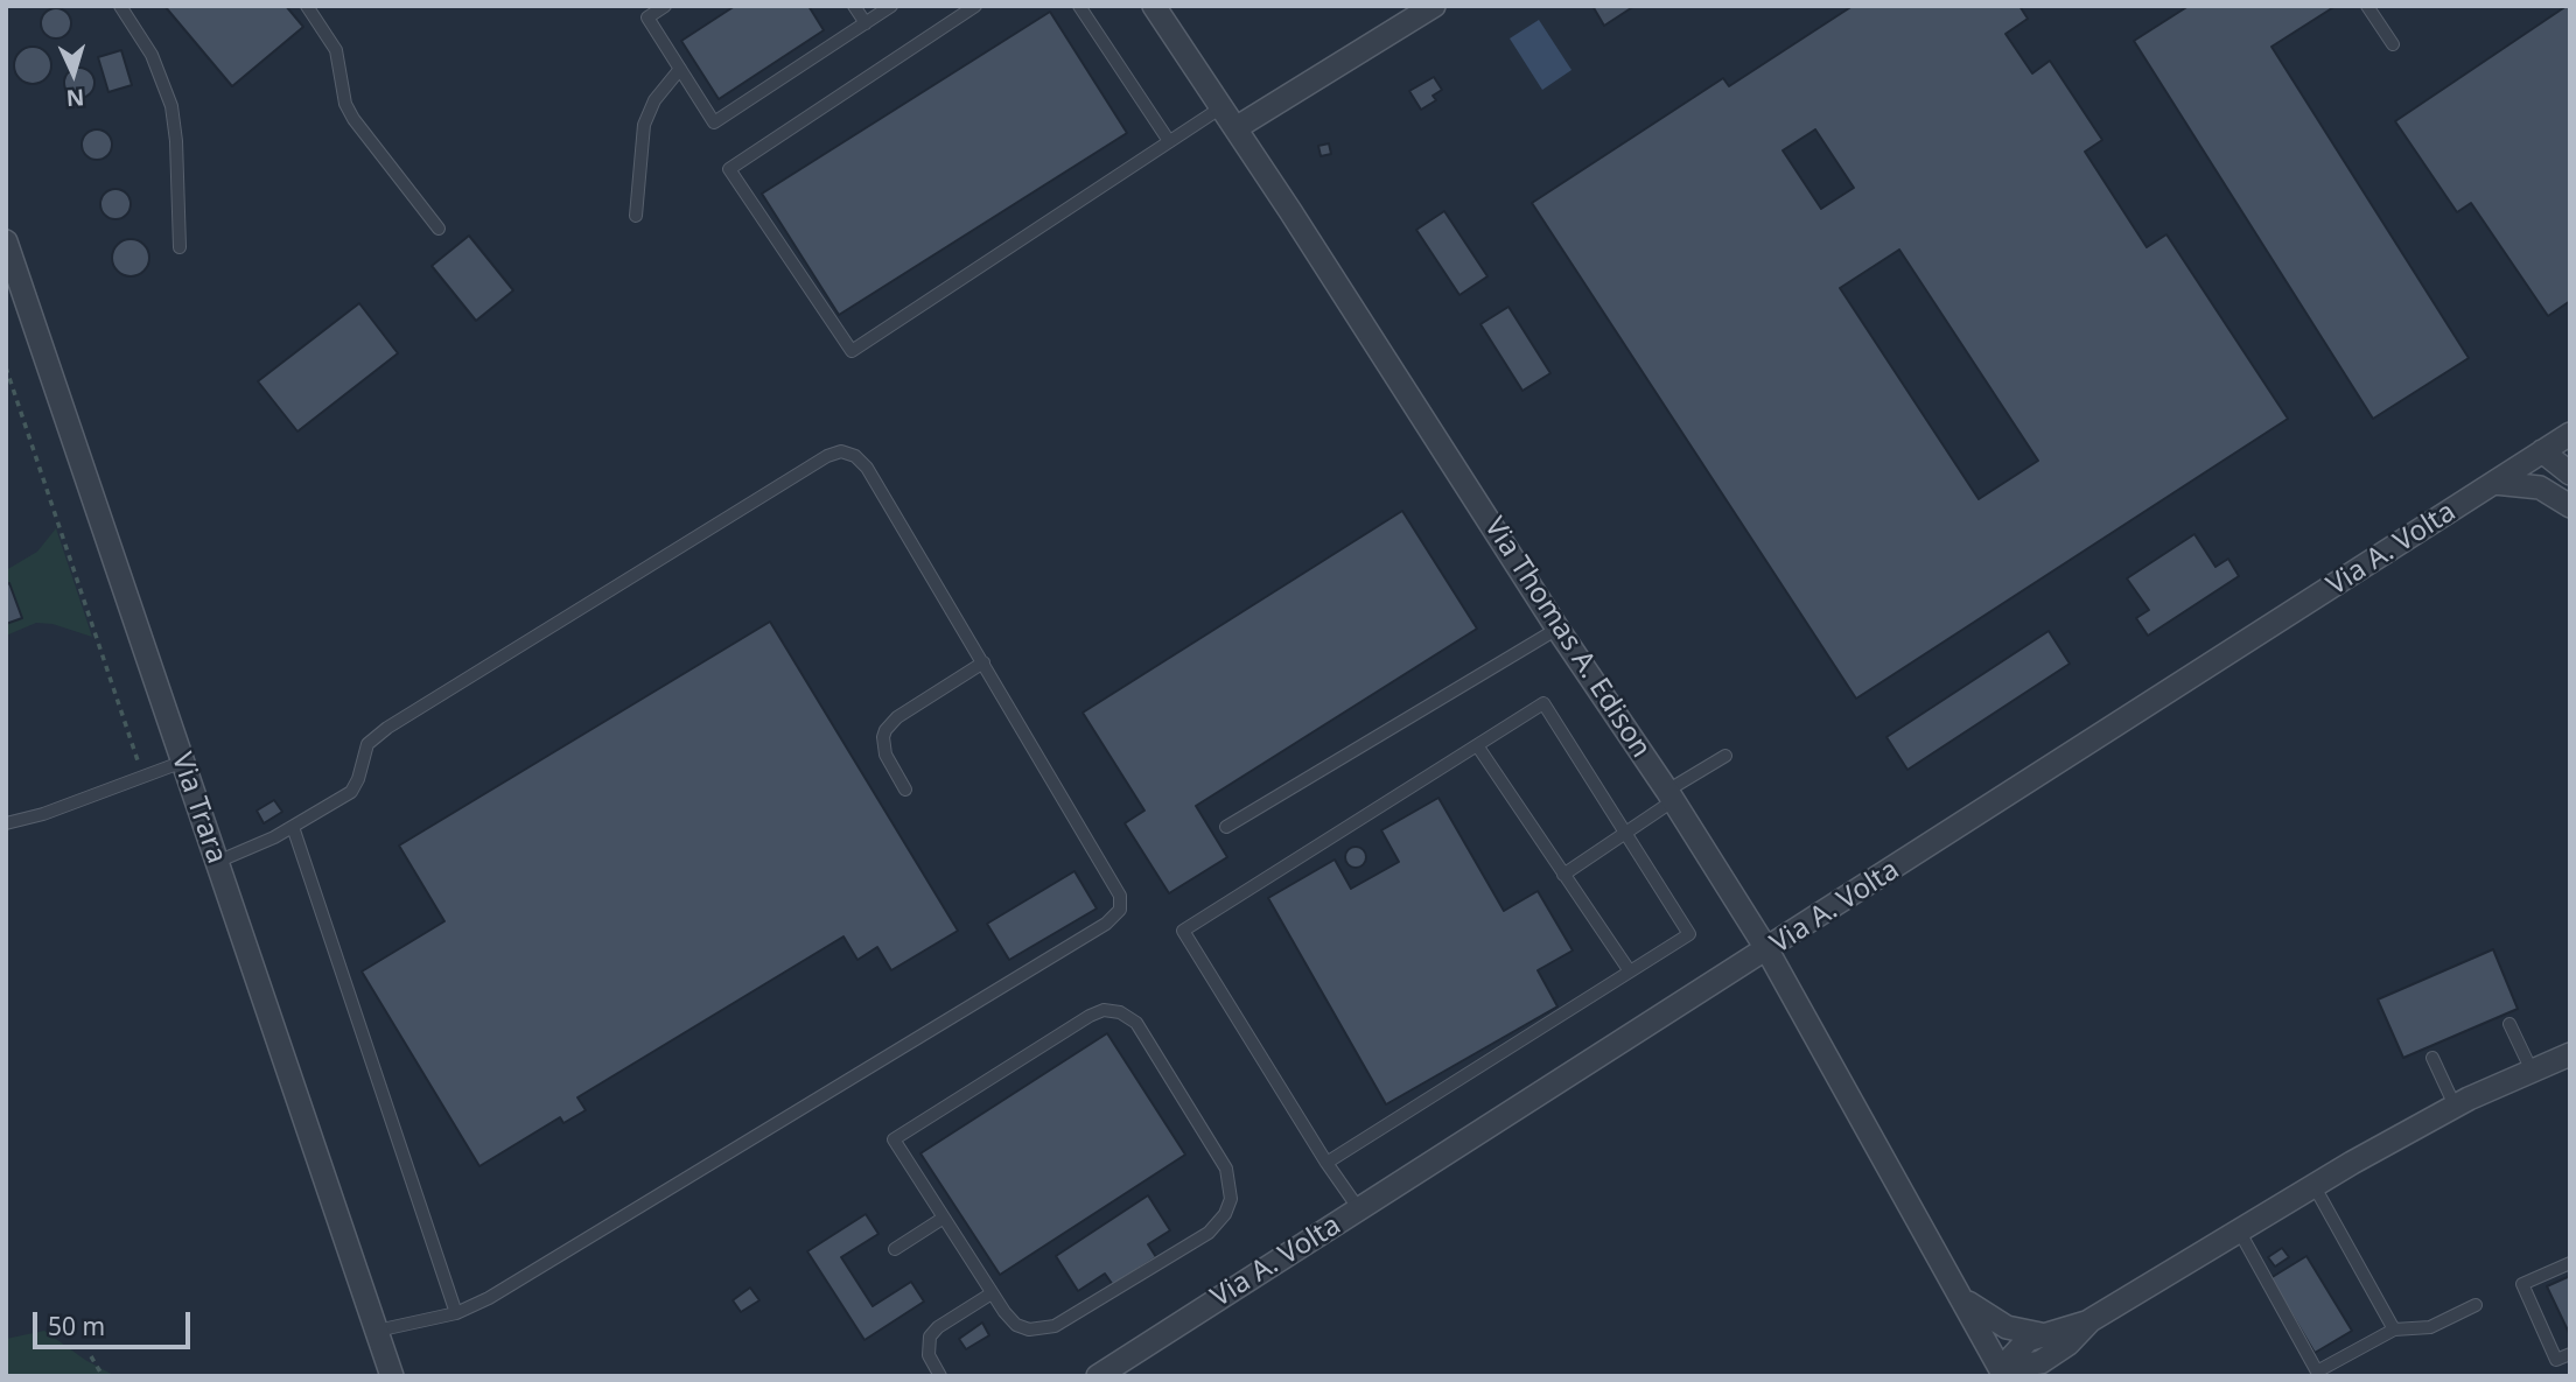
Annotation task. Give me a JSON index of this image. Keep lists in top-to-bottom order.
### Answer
{
  "streets": {
    "street": ["Via A. Volta", "Via Thomas A. Edison", "Via Trara"]
  },
  "crossings": [
    ["Via A. Volta", "Via Thomas A. Edison"]
  ],
  "scale_bar": "50 m",
  "north": "bottom"
}
